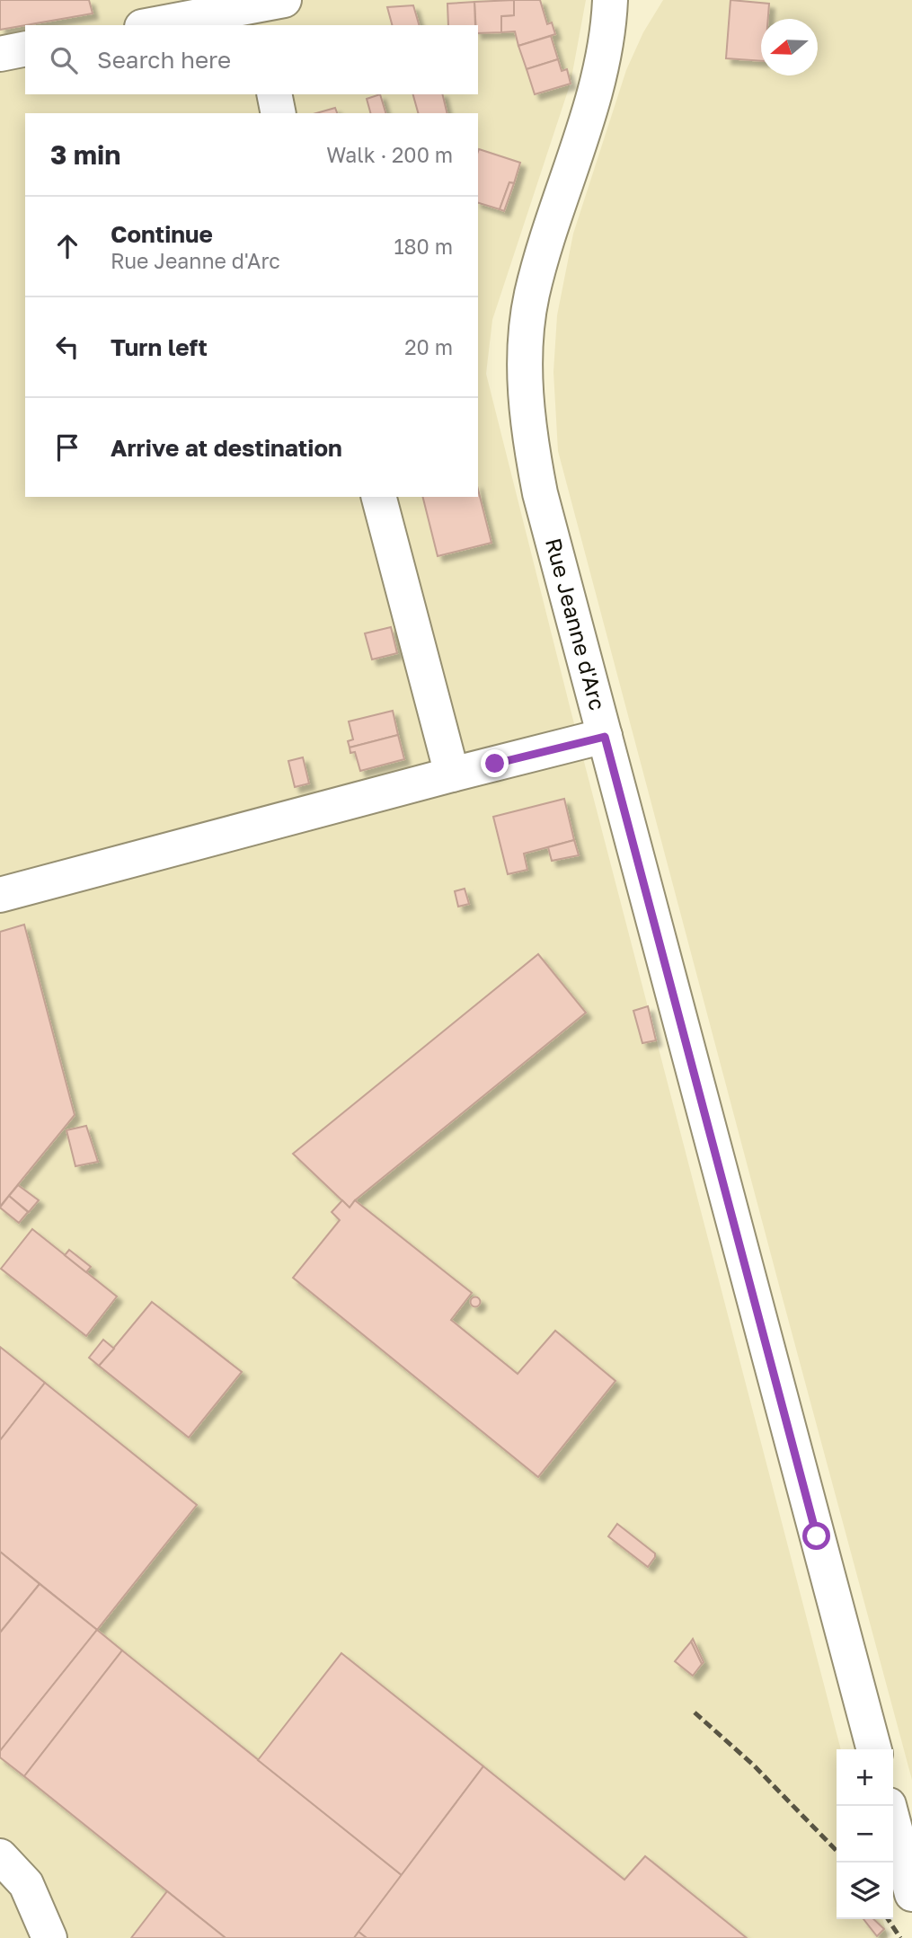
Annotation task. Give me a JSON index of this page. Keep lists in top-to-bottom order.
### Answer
{
  "streets": {
    "main road": ["Rue Jeanne d'Arc"]
  },
  "north": "left",
  "page": {
    "search": "Search here",
    "heading": ["3 min", "Walk · 200 m"],
    "list": [
      ["Continue", "Rue Jeanne d'Arc", "180 m"],
      ["Turn left", "20 m"],
      "Arrive at destination"
    ],
    "map_buttons": ["+", "−"]
  }
}
